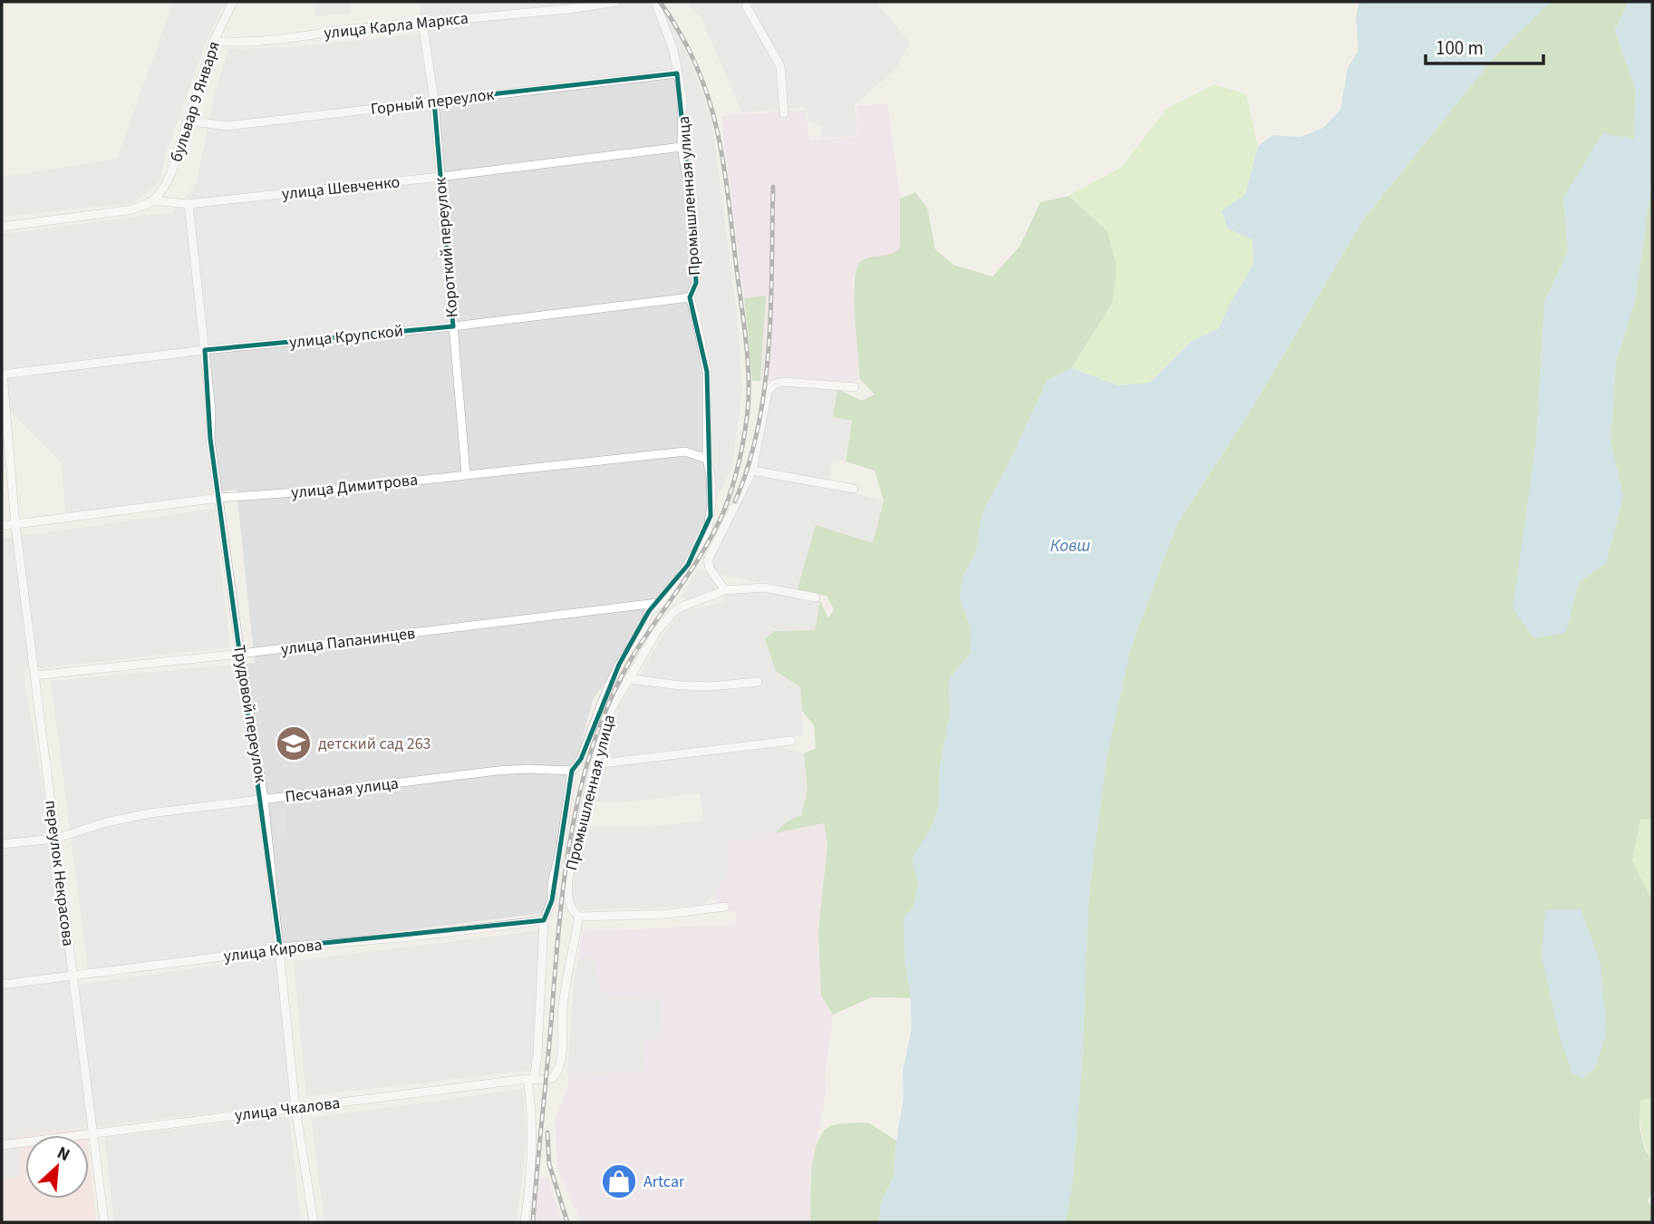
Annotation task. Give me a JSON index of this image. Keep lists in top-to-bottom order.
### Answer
{
  "streets": {
    "street": [
      "улица Карла Маркса",
      "бульвар 9 Января",
      "Горный переулок",
      "улица Шевченко",
      "Промышленная улица",
      "Короткий переулок",
      "улица Крупской",
      "улица Димитрова",
      "улица Папанинцев",
      "Трудовой переулок",
      "Песчаная улица",
      "переулок Некрасова",
      "улица Кирова",
      "улица Чкалова"
    ]
  },
  "crossings": [
    ["улица Карла Маркса", "бульвар 9 Января"],
    ["улица Карла Маркса", "Короткий переулок"],
    ["бульвар 9 Января", "Горный переулок"],
    ["бульвар 9 Января", "улица Шевченко"],
    ["Горный переулок", "Промышленная улица"],
    ["Горный переулок", "Короткий переулок"],
    ["улица Шевченко", "Промышленная улица"],
    ["улица Шевченко", "Короткий переулок"],
    ["улица Шевченко", "Трудовой переулок"],
    ["Промышленная улица", "улица Крупской"],
    ["Промышленная улица", "улица Димитрова"],
    ["Промышленная улица", "улица Папанинцев"],
    ["Промышленная улица", "Песчаная улица"],
    ["Промышленная улица", "улица Кирова"],
    ["Промышленная улица", "улица Чкалова"],
    ["Короткий переулок", "улица Крупской"],
    ["Короткий переулок", "улица Димитрова"],
    ["улица Крупской", "Трудовой переулок"],
    ["улица Крупской", "переулок Некрасова"],
    ["улица Димитрова", "Трудовой переулок"],
    ["улица Димитрова", "переулок Некрасова"],
    ["улица Папанинцев", "Трудовой переулок"],
    ["улица Папанинцев", "переулок Некрасова"],
    ["Трудовой переулок", "Песчаная улица"],
    ["Трудовой переулок", "улица Кирова"],
    ["Трудовой переулок", "улица Чкалова"],
    ["Песчаная улица", "переулок Некрасова"],
    ["переулок Некрасова", "улица Кирова"],
    ["переулок Некрасова", "улица Чкалова"]
  ],
  "water": ["Ковш"],
  "places": {
    "school or university": ["детский сад 263"],
    "shop": ["Artcar"]
  },
  "scale_bar": "100 m",
  "north": "top right"
}
